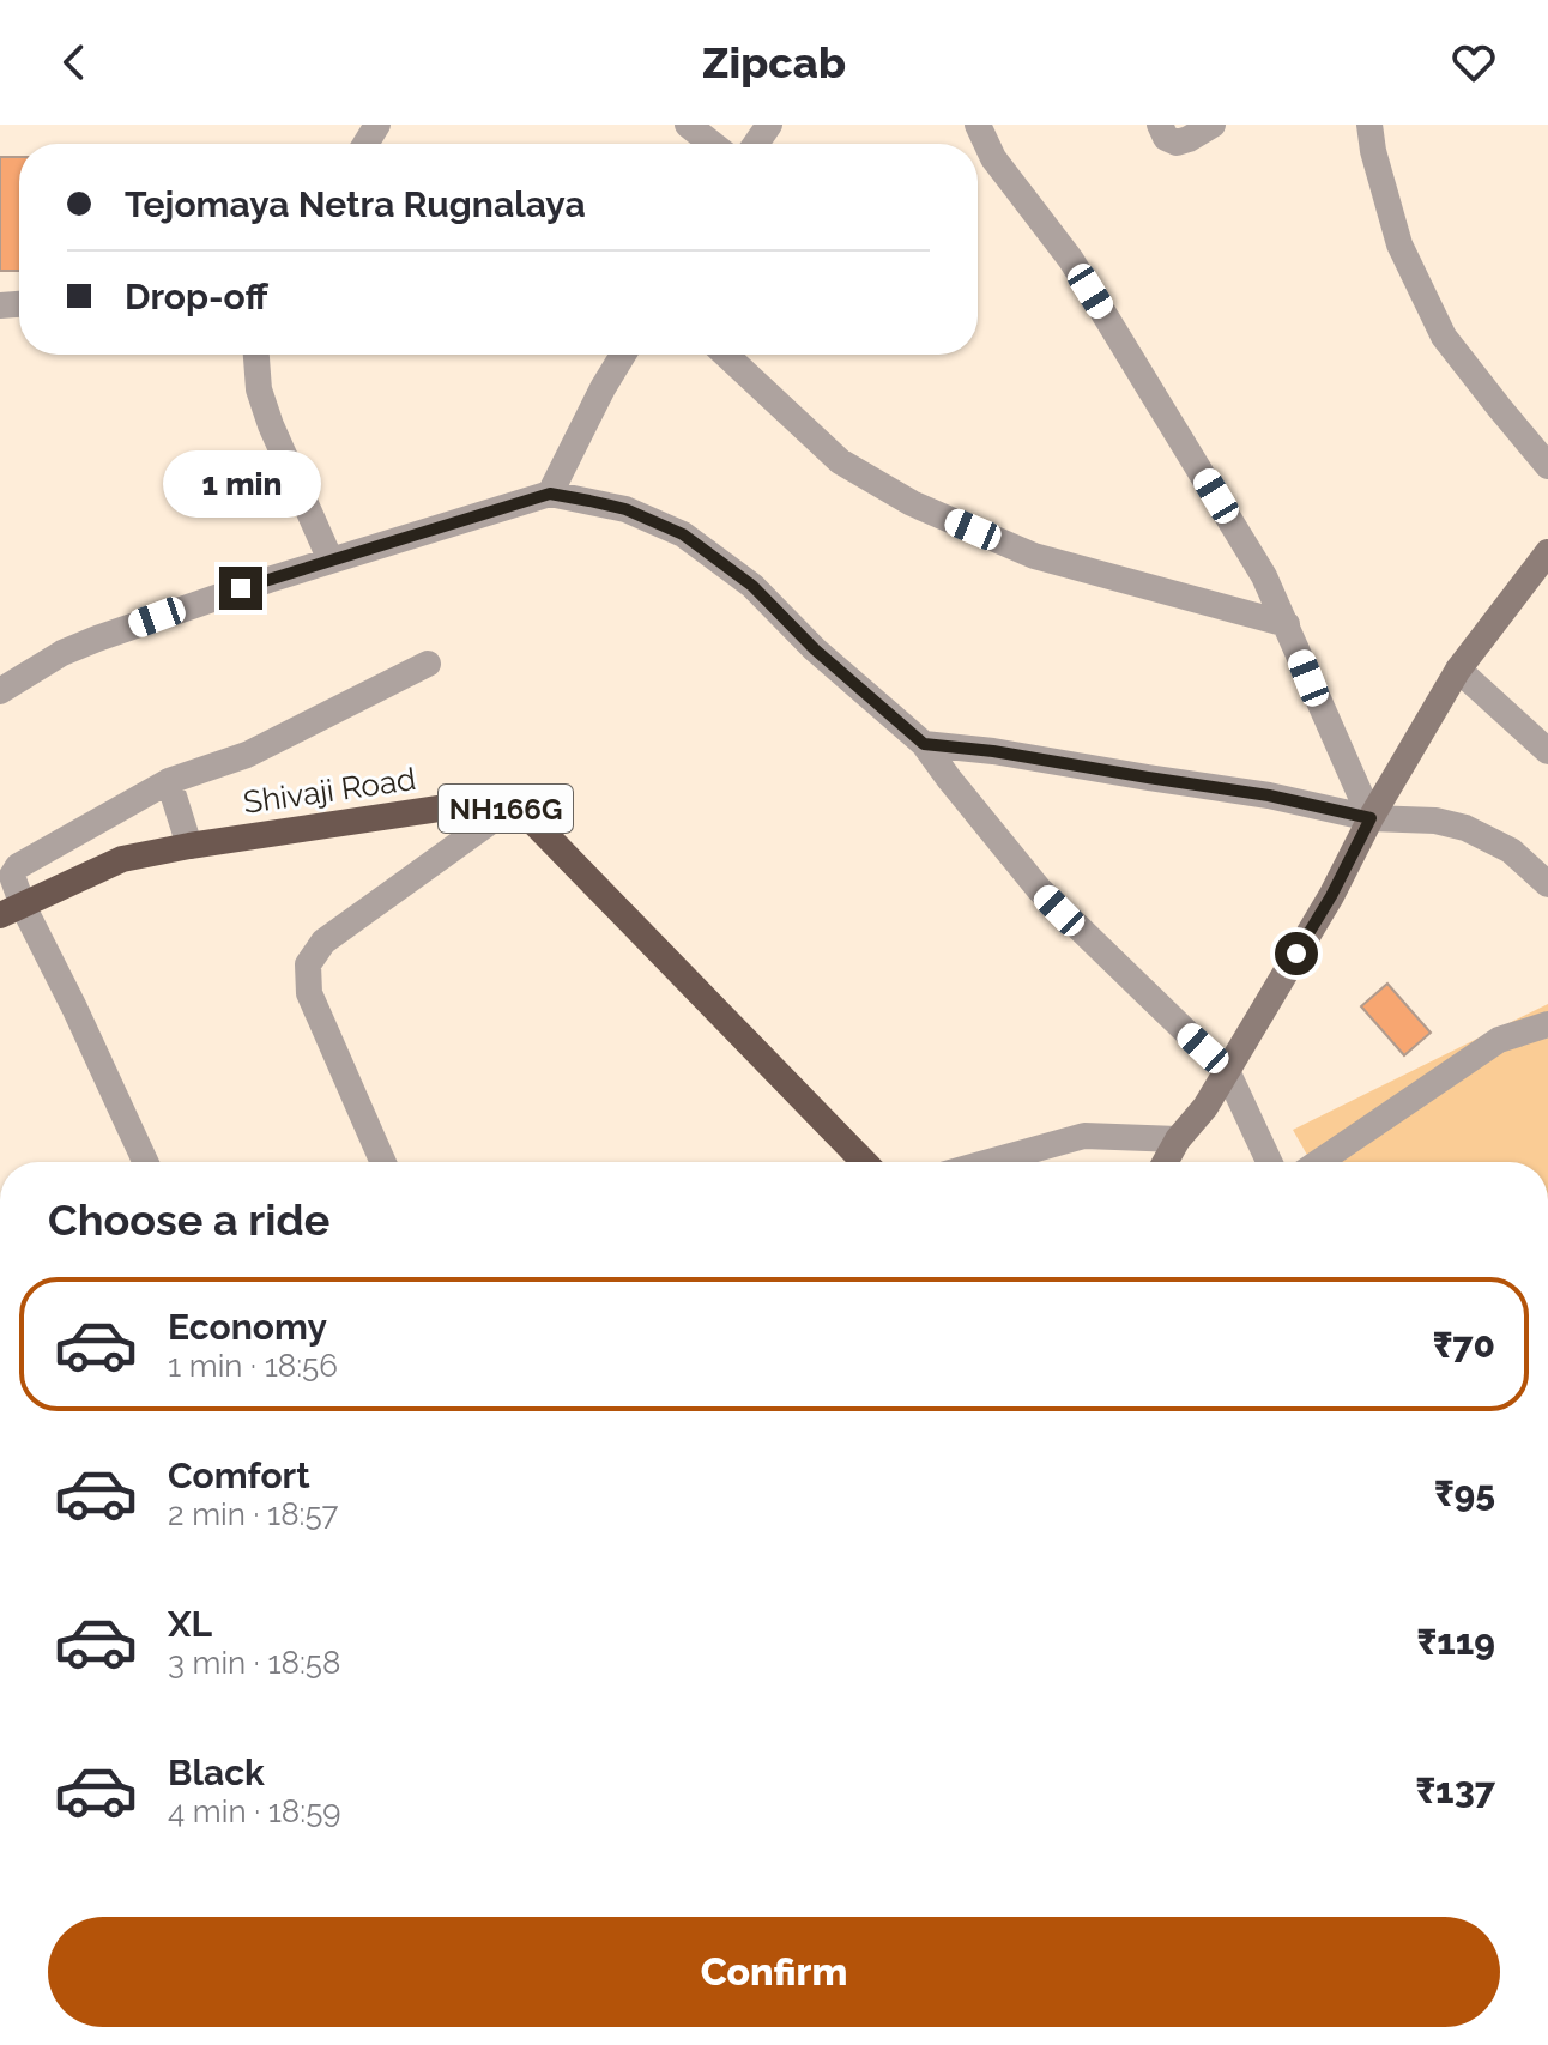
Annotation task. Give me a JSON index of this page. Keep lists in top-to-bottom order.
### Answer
{
  "streets": {
    "highway": ["Shivaji Road", "NH166G"]
  },
  "crossings": [
    ["Shivaji Road", "NH166G"]
  ],
  "page": {
    "header": "Zipcab",
    "banner": ["Tejomaya Netra Rugnalaya", "Drop-off"],
    "bubble": "1 min",
    "heading": "Choose a ride",
    "list": [
      {
        "name": "Economy",
        "note": "1 min · 18:56",
        "value": "₹70"
      },
      {
        "name": "Comfort",
        "note": "2 min · 18:57",
        "value": "₹95"
      },
      {
        "name": "XL",
        "note": "3 min · 18:58",
        "value": "₹119"
      },
      {
        "name": "Black",
        "note": "4 min · 18:59",
        "value": "₹137"
      }
    ],
    "buttons": "Confirm"
  }
}
